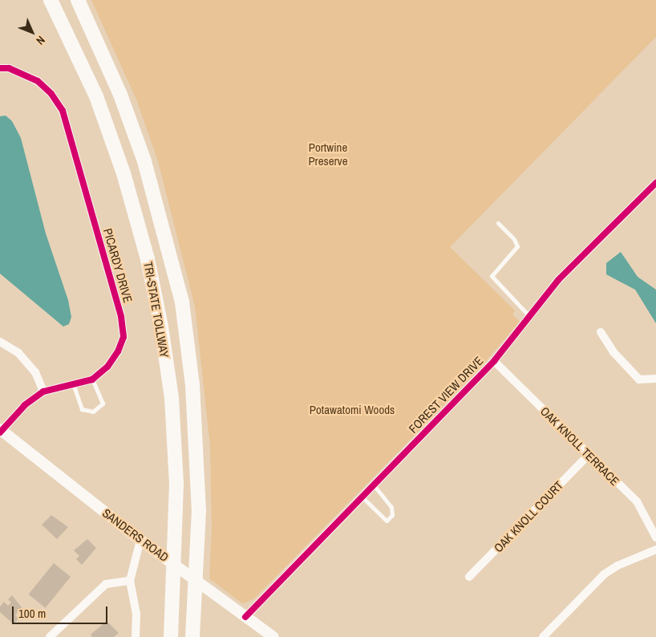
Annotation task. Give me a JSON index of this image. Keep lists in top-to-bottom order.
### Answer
{
  "streets": {
    "highway": ["TRI-STATE TOLLWAY"],
    "main road": ["SANDERS ROAD"],
    "street": [
      "PICARDY DRIVE",
      "FOREST VIEW DRIVE",
      "OAK KNOLL TERRACE",
      "OAK KNOLL COURT"
    ]
  },
  "crossings": [
    ["PICARDY DRIVE", "SANDERS ROAD"],
    ["FOREST VIEW DRIVE", "OAK KNOLL TERRACE"],
    ["FOREST VIEW DRIVE", "SANDERS ROAD"],
    ["OAK KNOLL TERRACE", "OAK KNOLL COURT"]
  ],
  "parks": ["Portwine Preserve", "Potawatomi Woods"],
  "scale_bar": "100 m",
  "north": "bottom right"
}
